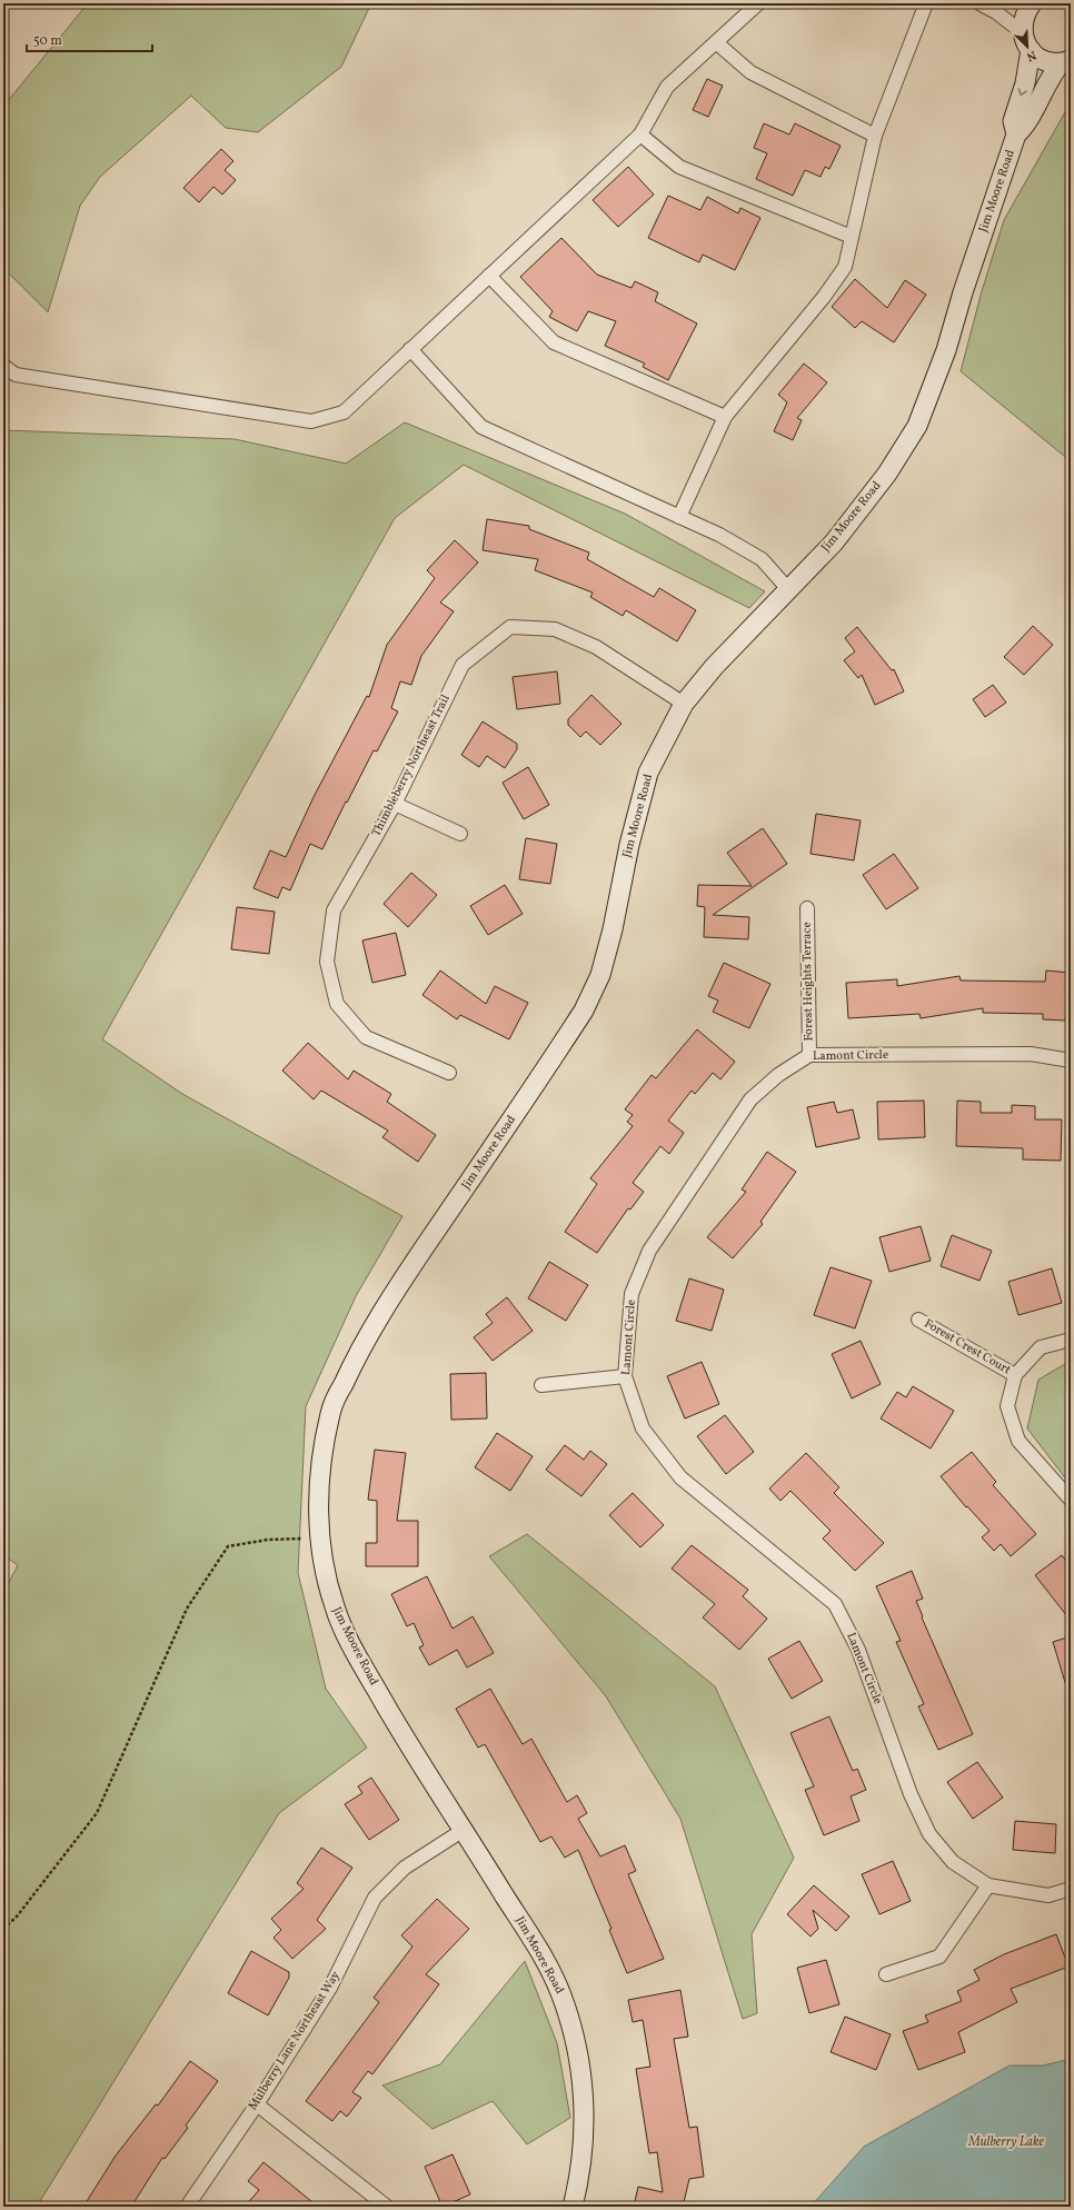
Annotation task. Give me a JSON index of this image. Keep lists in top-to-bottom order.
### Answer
{
  "streets": {
    "street": [
      "Jim Moore Road",
      "Thimbleberry Northeast Trail",
      "Forest Heights Terrace",
      "Lamont Circle",
      "Forest Crest Court",
      "Mulberry Lane Northeast Way"
    ]
  },
  "crossings": [
    ["Jim Moore Road", "Thimbleberry Northeast Trail"],
    ["Jim Moore Road", "Mulberry Lane Northeast Way"],
    ["Forest Heights Terrace", "Lamont Circle"]
  ],
  "water": ["Mulberry Lake"],
  "scale_bar": "50 m",
  "north": "bottom right"
}
